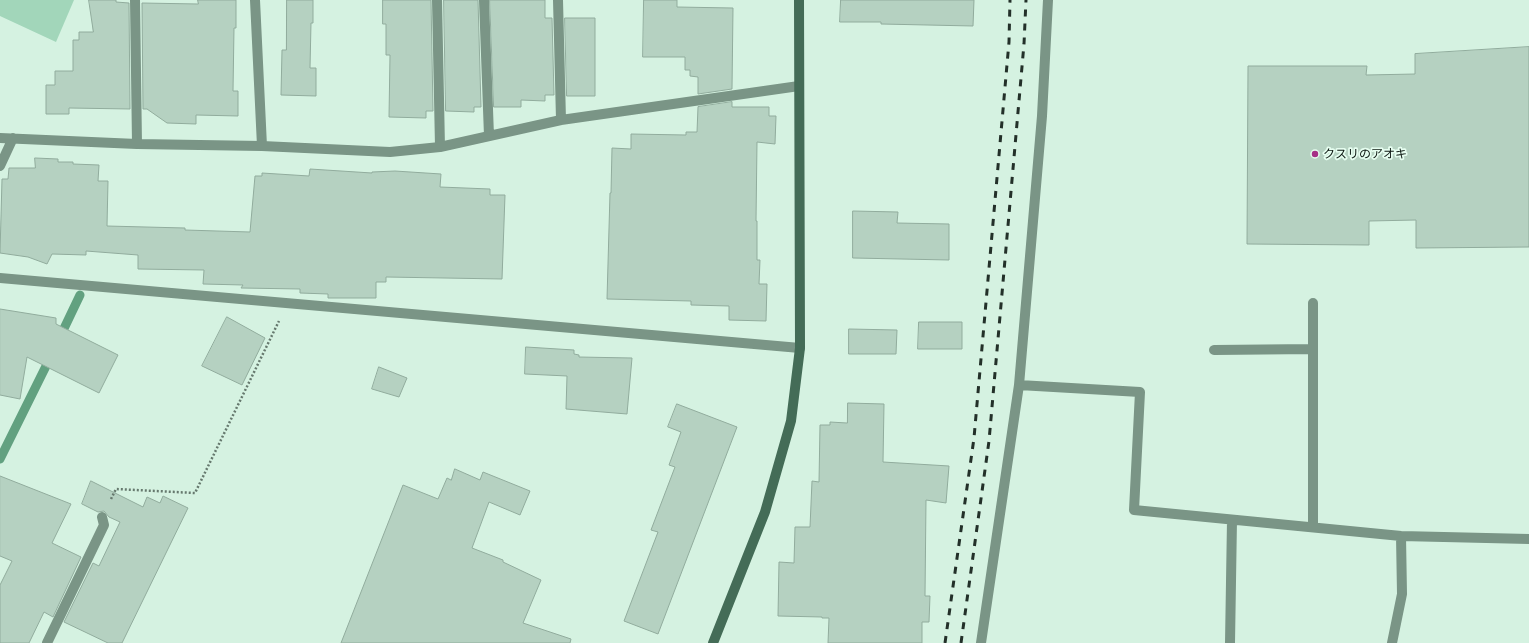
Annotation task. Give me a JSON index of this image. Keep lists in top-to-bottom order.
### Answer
{
  "places": ["クスリのアオキ"]
}
